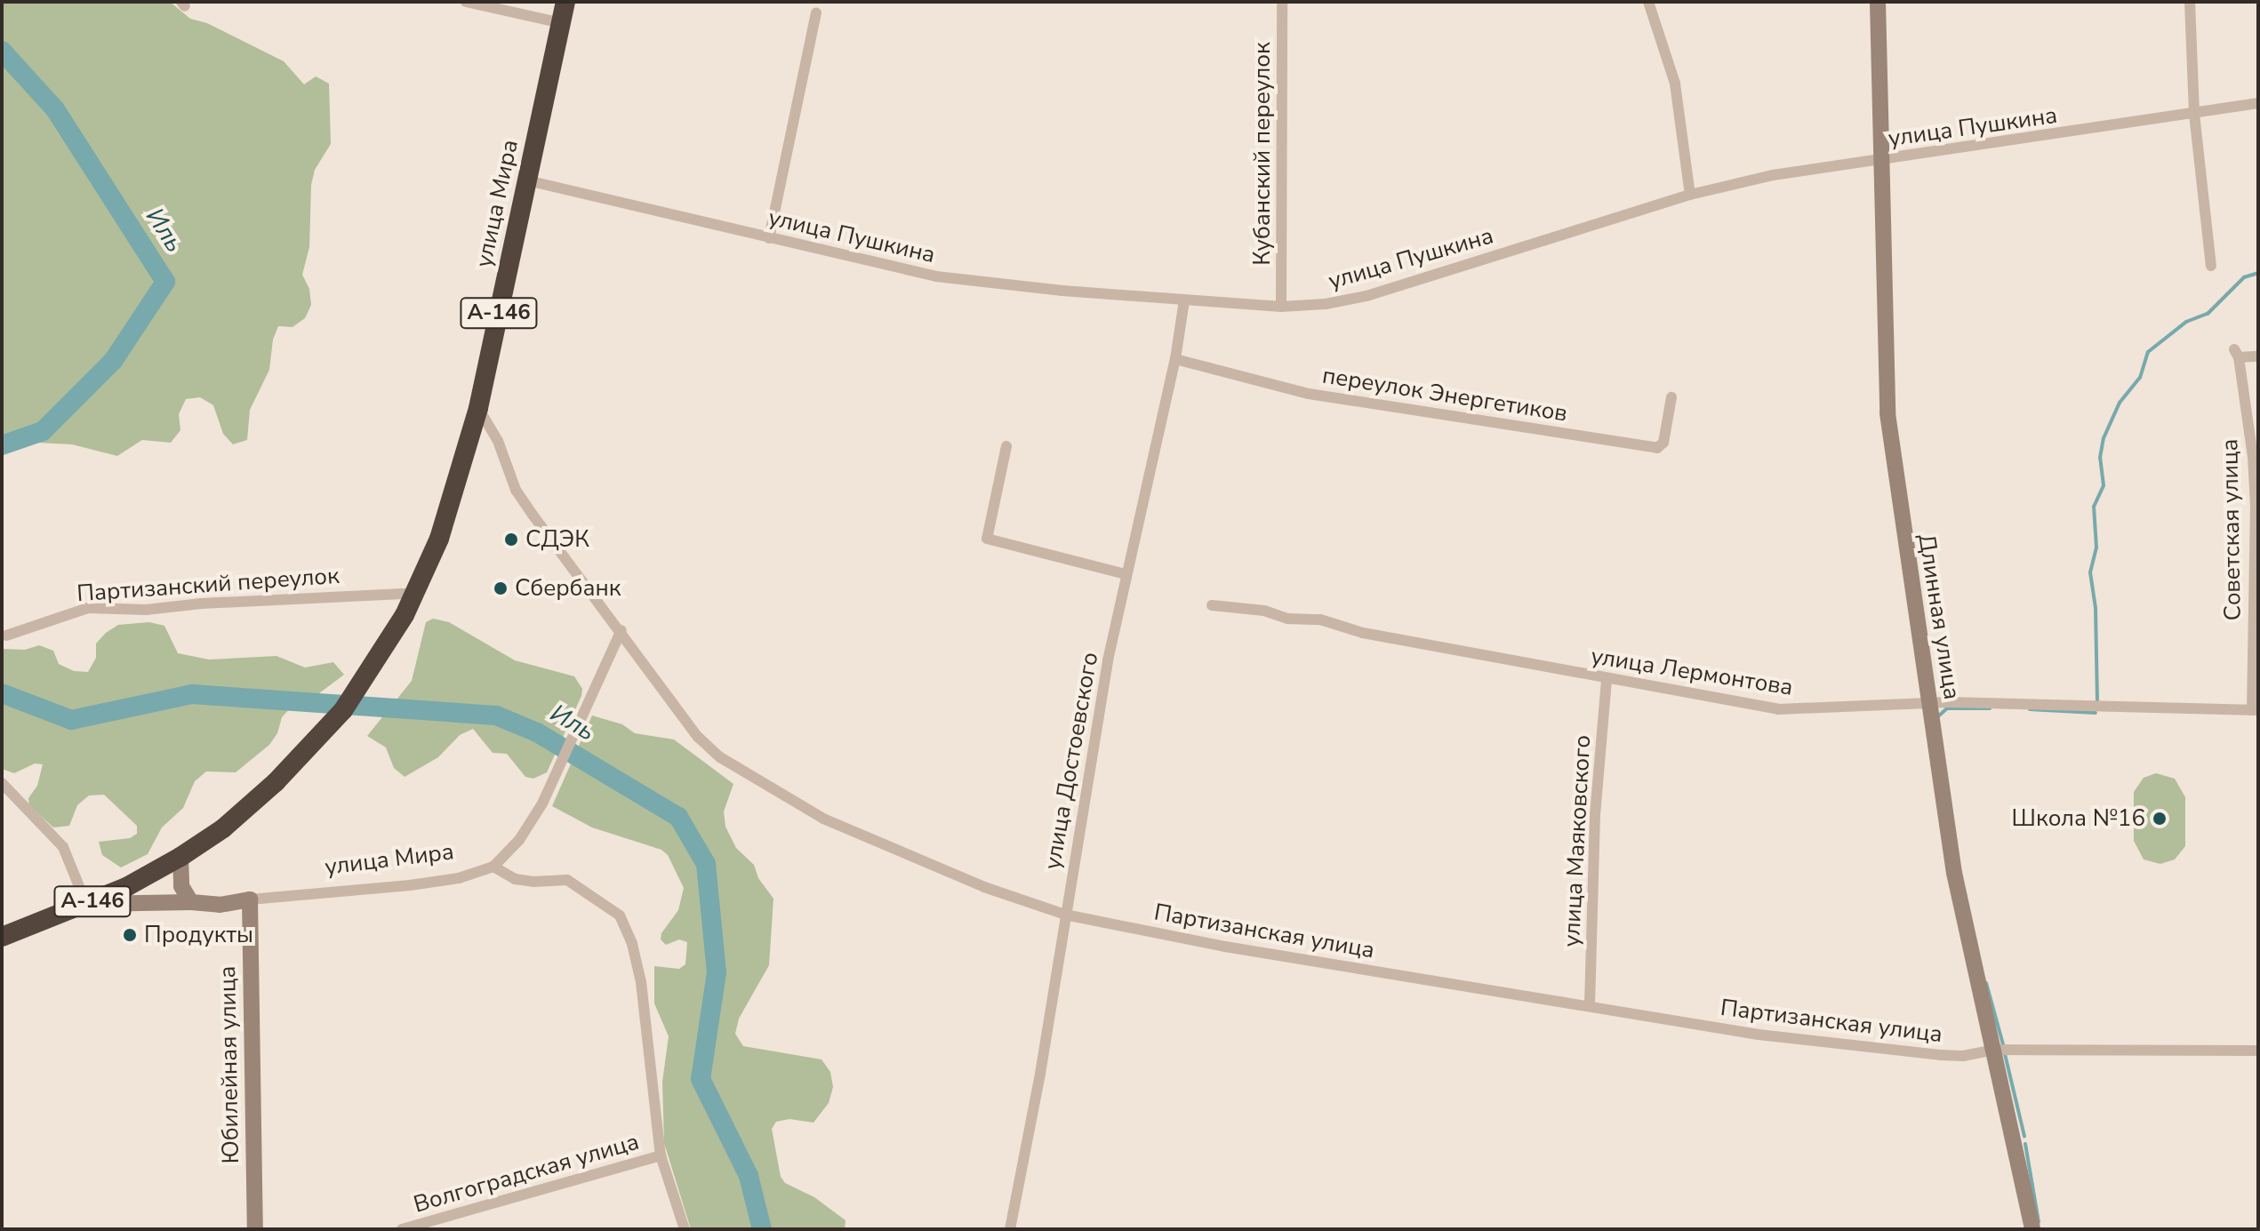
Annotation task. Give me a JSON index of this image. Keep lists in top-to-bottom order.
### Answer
{
  "streets": {
    "highway": ["улица Мира", "А-146"],
    "main road": ["Длинная улица", "Юбилейная улица"],
    "street": [
      "улица Пушкина",
      "Кубанский переулок",
      "переулок Энергетиков",
      "Советская улица",
      "Партизанский переулок",
      "улица Лермонтова",
      "улица Достоевского",
      "улица Маяковского",
      "Партизанская улица",
      "Волгоградская улица"
    ]
  },
  "crossings": [
    ["улица Пушкина", "Кубанский переулок"],
    ["улица Пушкина", "улица Мира"],
    ["улица Пушкина", "Длинная улица"],
    ["улица Пушкина", "улица Достоевского"],
    ["улица Мира", "Партизанский переулок"],
    ["улица Мира", "Партизанская улица"],
    ["улица Мира", "Юбилейная улица"],
    ["переулок Энергетиков", "улица Достоевского"],
    ["Советская улица", "улица Лермонтова"],
    ["Длинная улица", "улица Лермонтова"],
    ["Длинная улица", "Партизанская улица"],
    ["улица Лермонтова", "улица Маяковского"],
    ["улица Достоевского", "Партизанская улица"],
    ["улица Маяковского", "Партизанская улица"]
  ],
  "water": ["Иль"],
  "places": [
    "СДЭК",
    "Сбербанк",
    "Школа №16",
    "Продукты"
  ]
}
